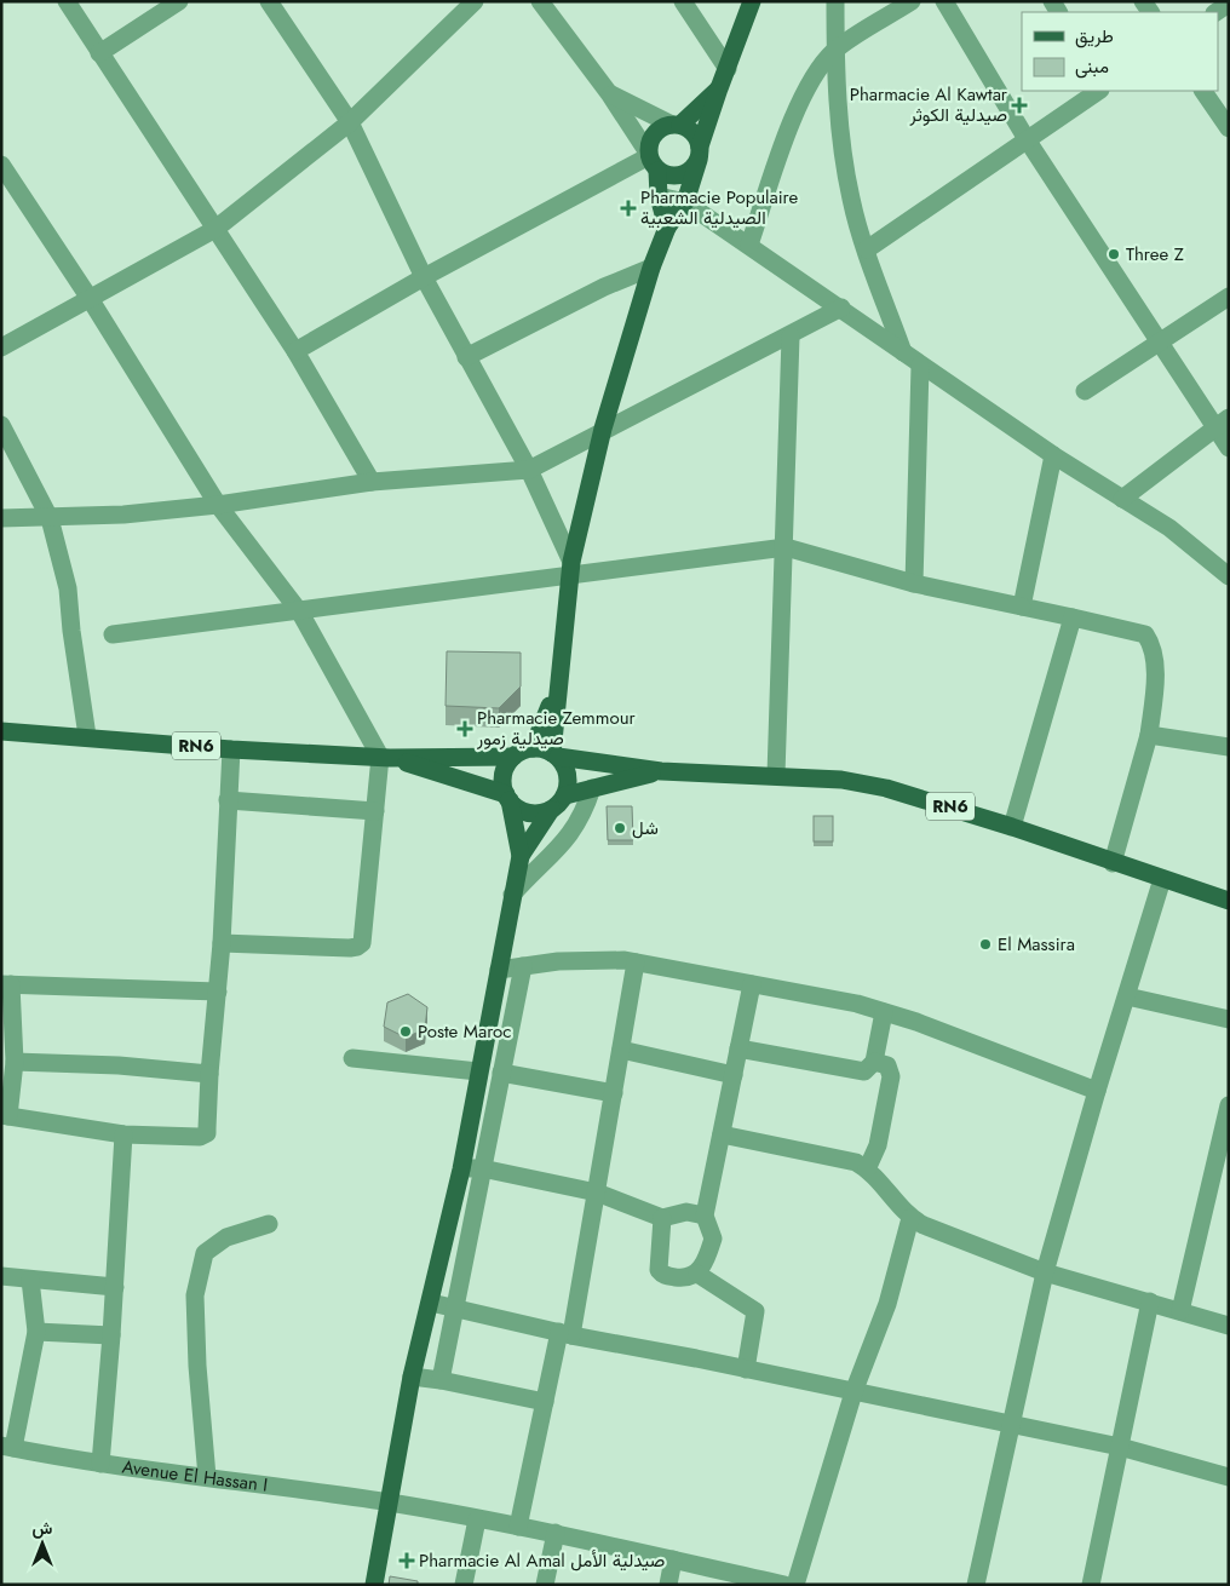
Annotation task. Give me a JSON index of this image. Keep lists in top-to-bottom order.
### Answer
{
  "streets": {
    "main road": ["RN6"],
    "street": ["Avenue El Hassan I"]
  },
  "places": {
    "health": [
      "Pharmacie Al Kawtar صيدلية الكوثر",
      "Pharmacie Populaire الصيدلية الشعبية",
      "Pharmacie Zemmour صيدلية زمور",
      "Pharmacie Al Amal صيدلية الأمل"
    ],
    "other": [
      "Three Z",
      "شل",
      "El Massira",
      "Poste Maroc"
    ]
  },
  "legend": ["طريق", "مبنى"],
  "north": "top"
}
